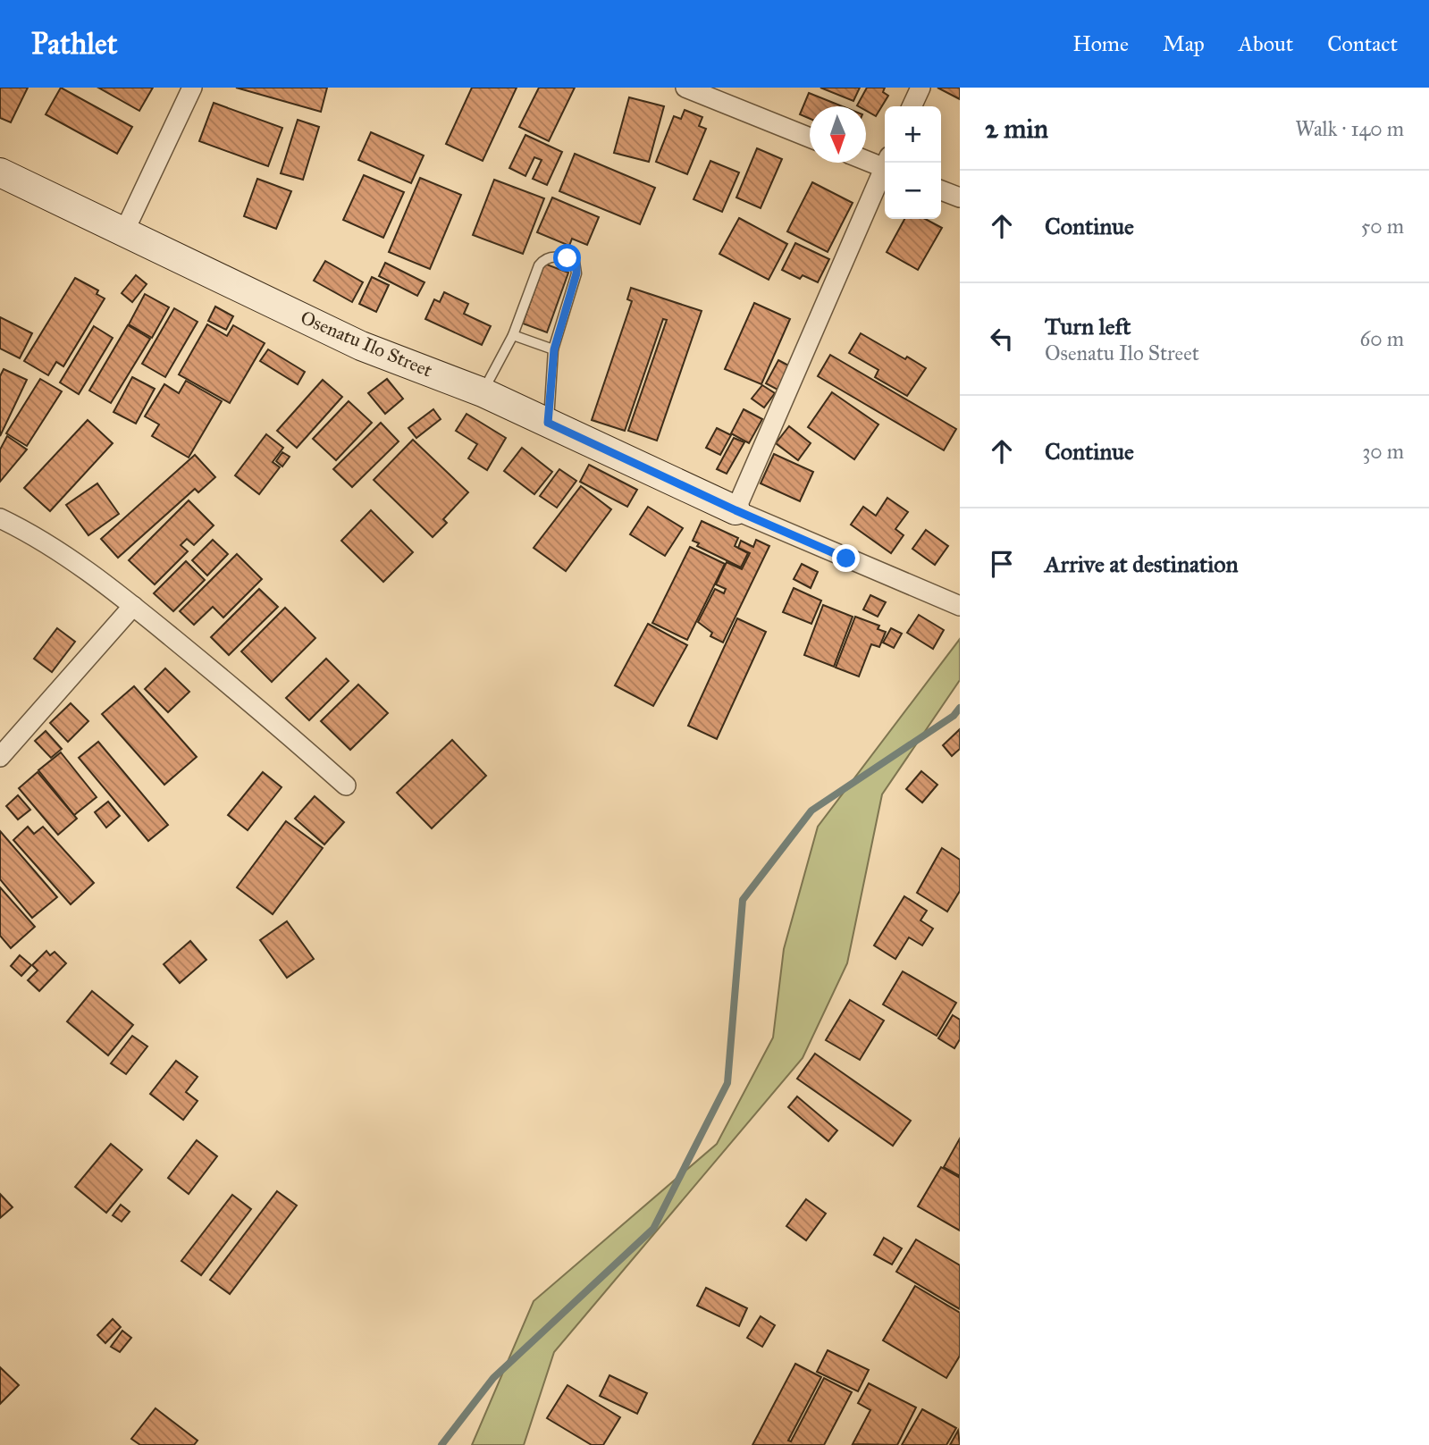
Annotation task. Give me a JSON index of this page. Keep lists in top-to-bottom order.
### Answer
{
  "streets": {
    "street": ["Osenatu Ilo Street"]
  },
  "north": "bottom",
  "page": {
    "header": "Pathlet",
    "nav": [
      "Home",
      "Map",
      "About",
      "Contact"
    ],
    "heading": ["2 min", "Walk · 140 m"],
    "map_buttons": ["+", "−"],
    "list": [
      ["Continue", "50 m"],
      ["Turn left", "Osenatu Ilo Street", "60 m"],
      ["Continue", "30 m"],
      "Arrive at destination"
    ]
  }
}
